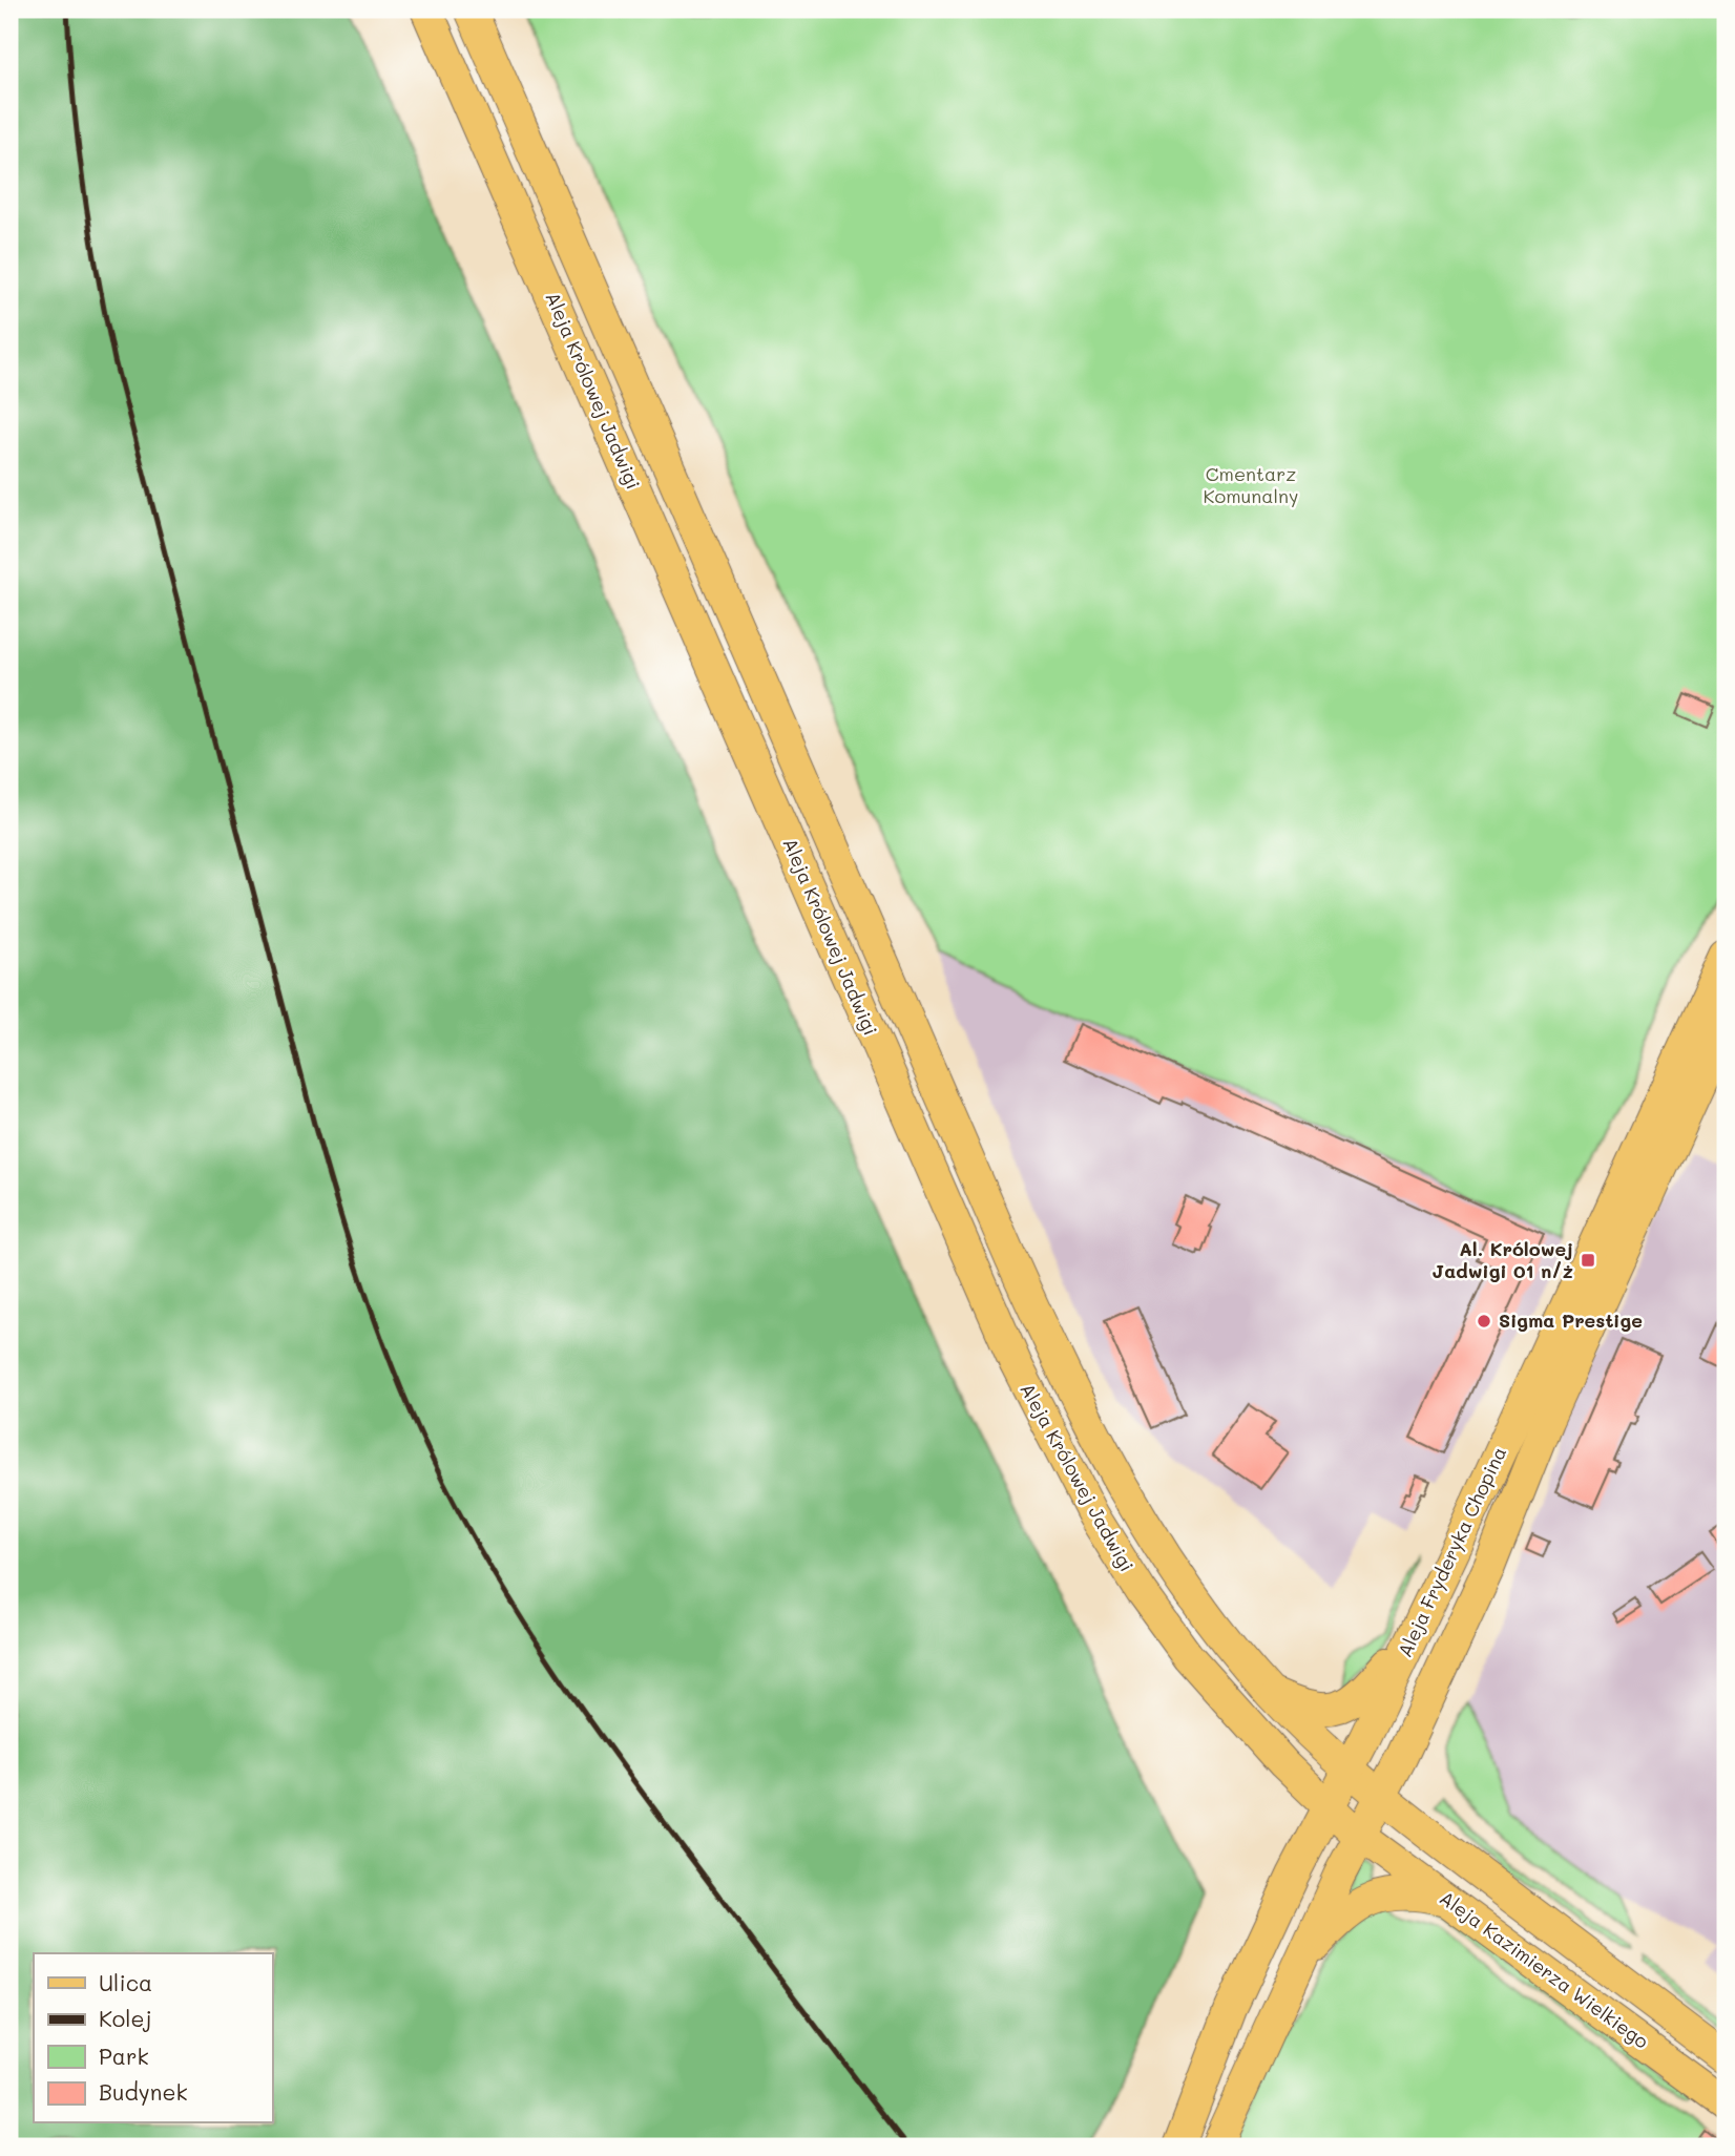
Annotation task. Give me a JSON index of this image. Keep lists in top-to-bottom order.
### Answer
{
  "streets": {
    "main road": ["Aleja Królowej Jadwigi", "Aleja Fryderyka Chopina", "Aleja Kazimierza Wielkiego"]
  },
  "crossings": [
    ["Aleja Królowej Jadwigi", "Aleja Fryderyka Chopina"],
    ["Aleja Królowej Jadwigi", "Aleja Kazimierza Wielkiego"],
    ["Aleja Fryderyka Chopina", "Aleja Kazimierza Wielkiego"]
  ],
  "parks": ["Cmentarz Komunalny"],
  "places": {
    "transit": ["Al. Królowej Jadwigi 01 n/ż"],
    "other": ["Sigma Prestige"]
  },
  "legend": [
    "Ulica",
    "Kolej",
    "Park",
    "Budynek"
  ]
}
